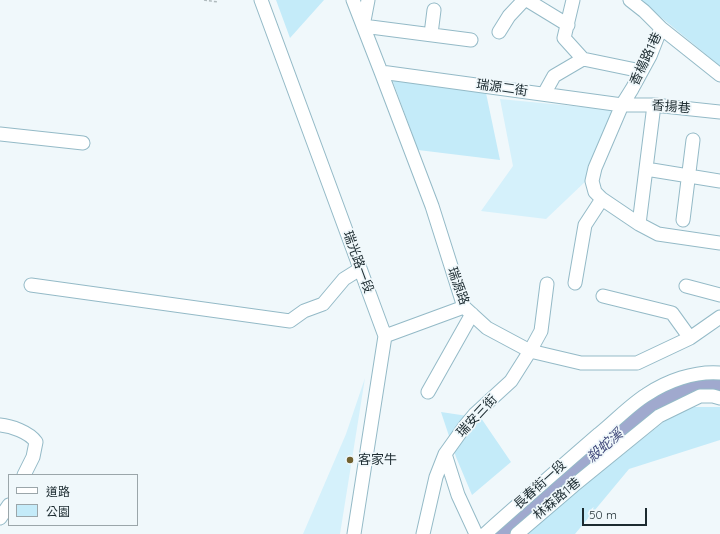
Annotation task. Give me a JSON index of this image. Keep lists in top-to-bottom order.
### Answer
{
  "streets": {
    "street": [
      "香楊路1巷",
      "瑞源二街",
      "香揚巷",
      "瑞光路一段",
      "瑞源路",
      "瑞安三街",
      "長春街一段",
      "林森路1巷"
    ]
  },
  "crossings": [
    ["香楊路1巷", "瑞源二街"],
    ["香楊路1巷", "香揚巷"],
    ["瑞源二街", "香揚巷"],
    ["瑞源二街", "瑞源路"],
    ["瑞源路", "瑞安三街"]
  ],
  "water": ["殺蛇溪"],
  "places": ["客家牛"],
  "legend": ["道路", "公園"],
  "scale_bar": "50 m"
}
